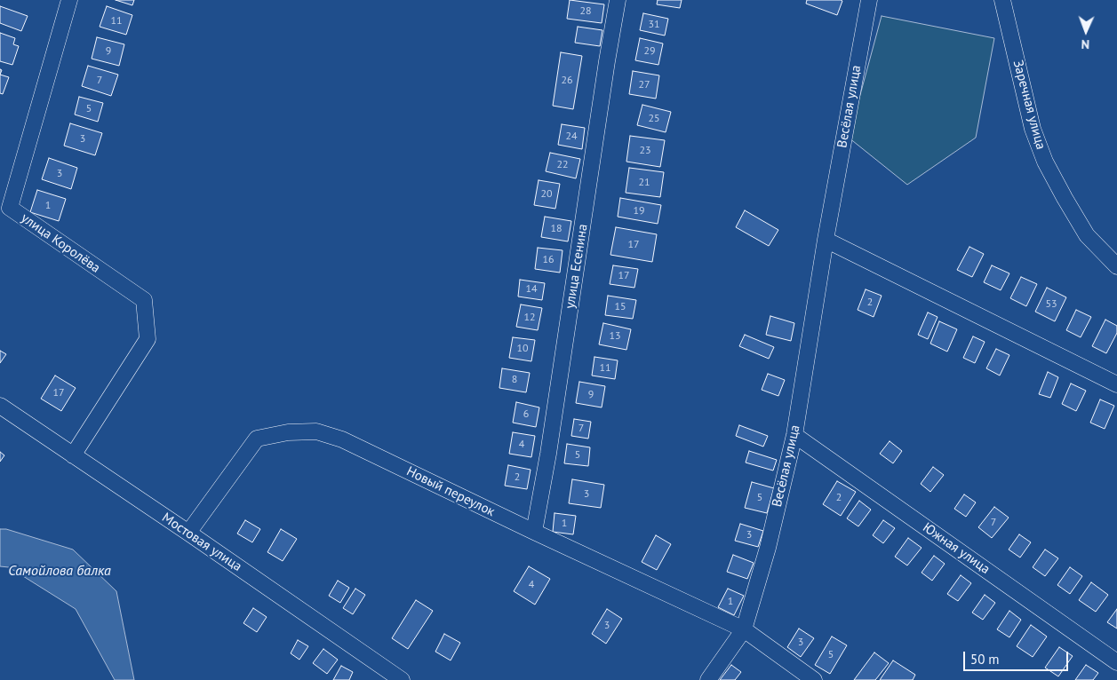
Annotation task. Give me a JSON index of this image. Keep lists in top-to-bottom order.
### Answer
{
  "streets": {
    "street": [
      "Заречная улица",
      "Весёлая улица",
      "улица Королёва",
      "улица Есенина",
      "Новый переулок",
      "Мостовая улица",
      "Южная улица"
    ]
  },
  "crossings": [
    ["Весёлая улица", "Новый переулок"],
    ["Весёлая улица", "Южная улица"],
    ["улица Королёва", "Мостовая улица"],
    ["улица Есенина", "Новый переулок"],
    ["Новый переулок", "Мостовая улица"]
  ],
  "water": ["Самойлова балка"],
  "house_numbers": [
    "28",
    "11",
    "31",
    "9",
    "29",
    "7",
    "26",
    "27",
    "5",
    "25",
    "24",
    "3",
    "23",
    "22",
    "3",
    "21",
    "20",
    "1",
    "19",
    "18",
    "17",
    "16",
    "17",
    "14",
    "2",
    "53",
    "15",
    "12",
    "13",
    "10",
    "11",
    "8",
    "17",
    "9",
    "6",
    "7",
    "4",
    "5",
    "2",
    "3",
    "5",
    "2",
    "7",
    "1",
    "3",
    "4",
    "1",
    "3",
    "3",
    "5"
  ],
  "scale_bar": "50 m",
  "north": "bottom"
}
